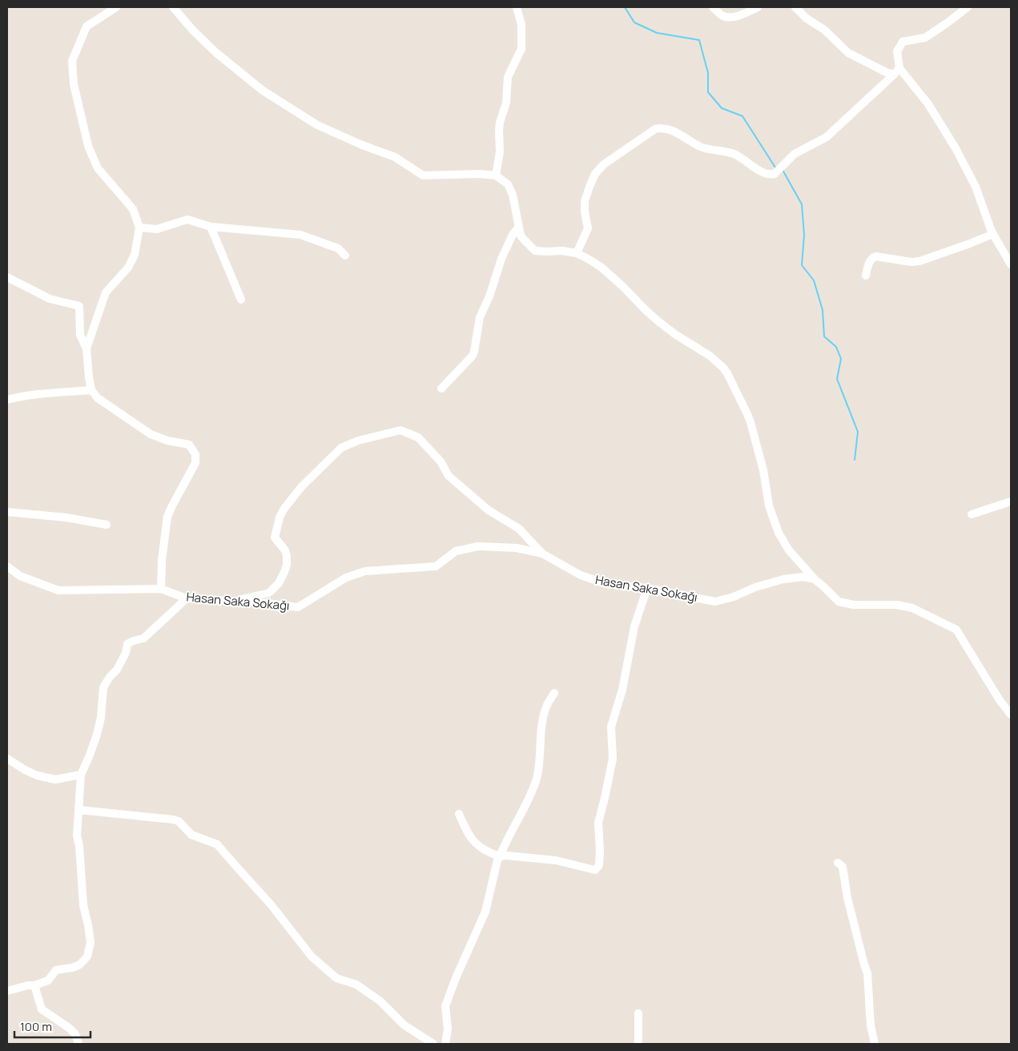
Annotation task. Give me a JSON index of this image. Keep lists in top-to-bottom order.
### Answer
{
  "streets": {
    "street": ["Hasan Saka Sokağı"]
  },
  "scale_bar": "100 m"
}
